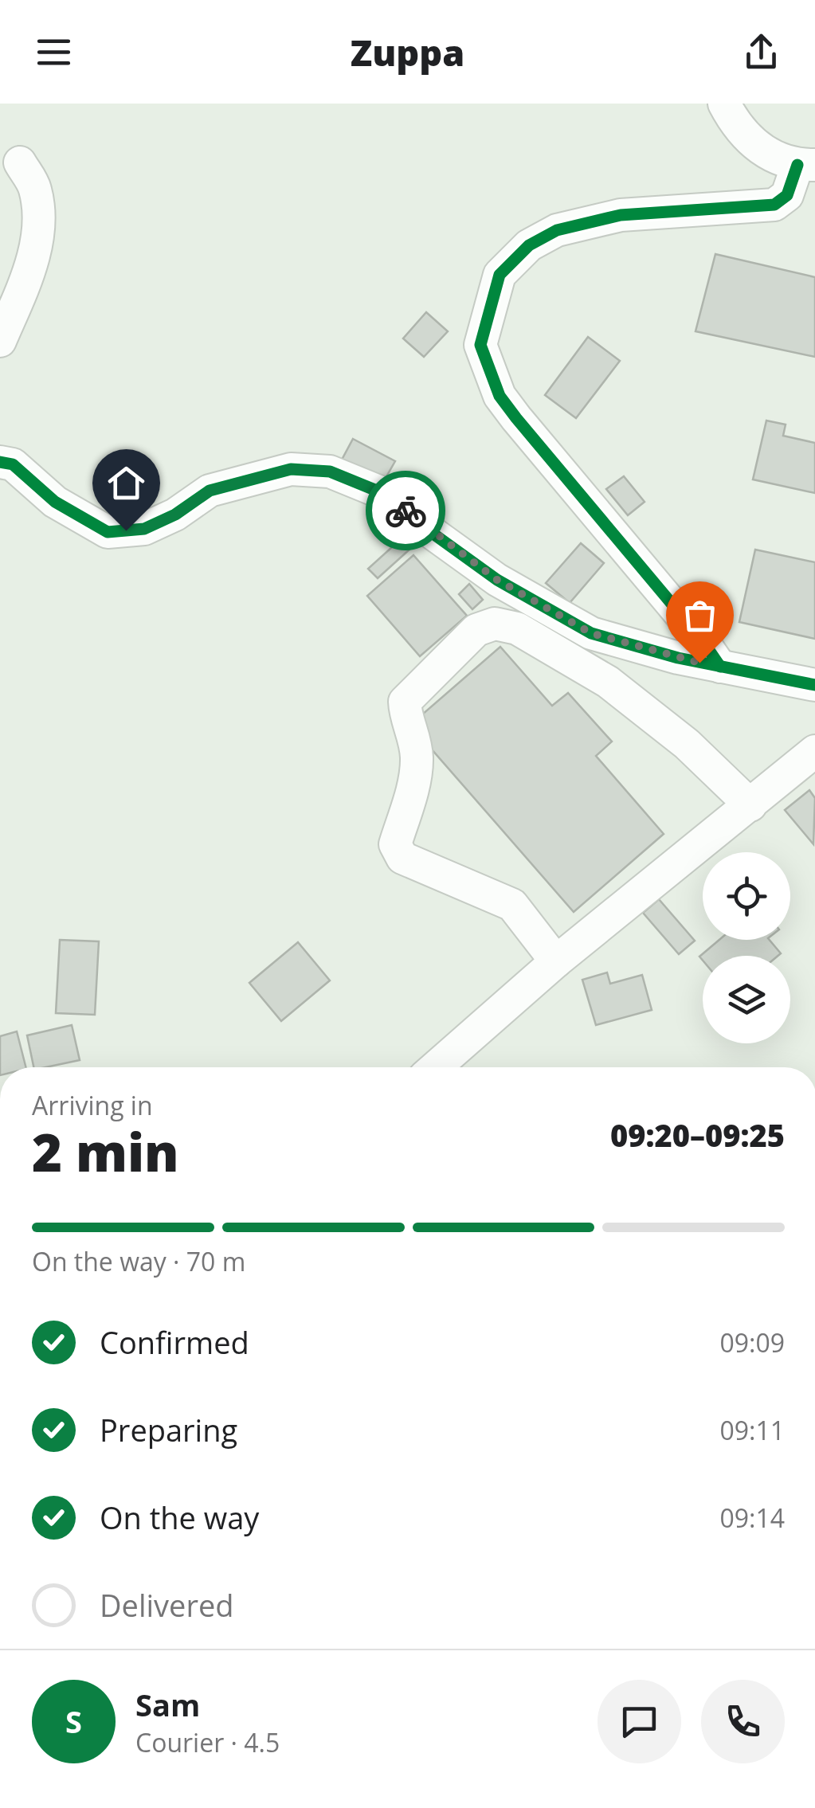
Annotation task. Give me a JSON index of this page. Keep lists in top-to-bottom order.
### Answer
{
  "page": {
    "header": "Zuppa",
    "heading": ["2 min", "Arriving in", "09:20–09:25"],
    "panel": ["Sam", "Courier · 4.5"],
    "bar": "On the way · 70 m",
    "list": [
      ["Confirmed", "09:09"],
      ["Preparing", "09:11"],
      ["On the way", "09:14"],
      "Delivered"
    ],
    "round": "S"
  }
}
